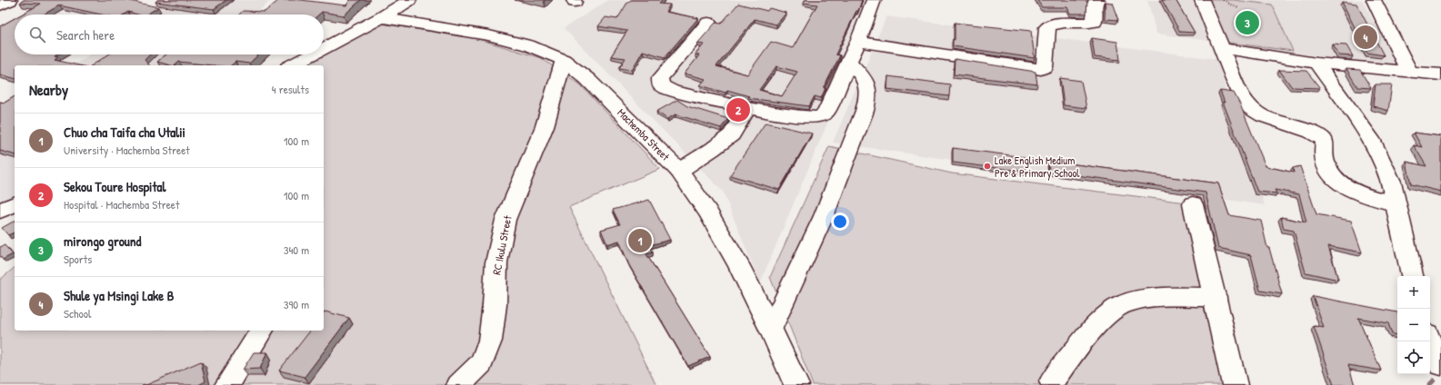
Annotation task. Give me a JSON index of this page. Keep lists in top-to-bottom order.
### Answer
{
  "streets": {
    "main road": ["Machemba Street", "RC Ikulu Street"]
  },
  "crossings": [
    ["Machemba Street", "RC Ikulu Street"]
  ],
  "places": ["Lake English Medium Pre & Primary School"],
  "page": {
    "pins": [
      "3",
      "4",
      "2",
      "1"
    ],
    "search": "Search here",
    "heading": ["Nearby", "4 results"],
    "list": [
      {
        "mark": "1",
        "name": "Chuo cha Taifa cha Utalii",
        "note": "University · Machemba Street",
        "value": "100 m"
      },
      {
        "mark": "2",
        "name": "Sekou Toure Hospital",
        "note": "Hospital · Machemba Street",
        "value": "100 m"
      },
      {
        "mark": "3",
        "name": "mirongo ground",
        "note": "Sports",
        "value": "340 m"
      },
      {
        "mark": "4",
        "name": "Shule ya Msingi Lake B",
        "note": "School",
        "value": "390 m"
      }
    ],
    "map_buttons": ["+", "−"]
  }
}
